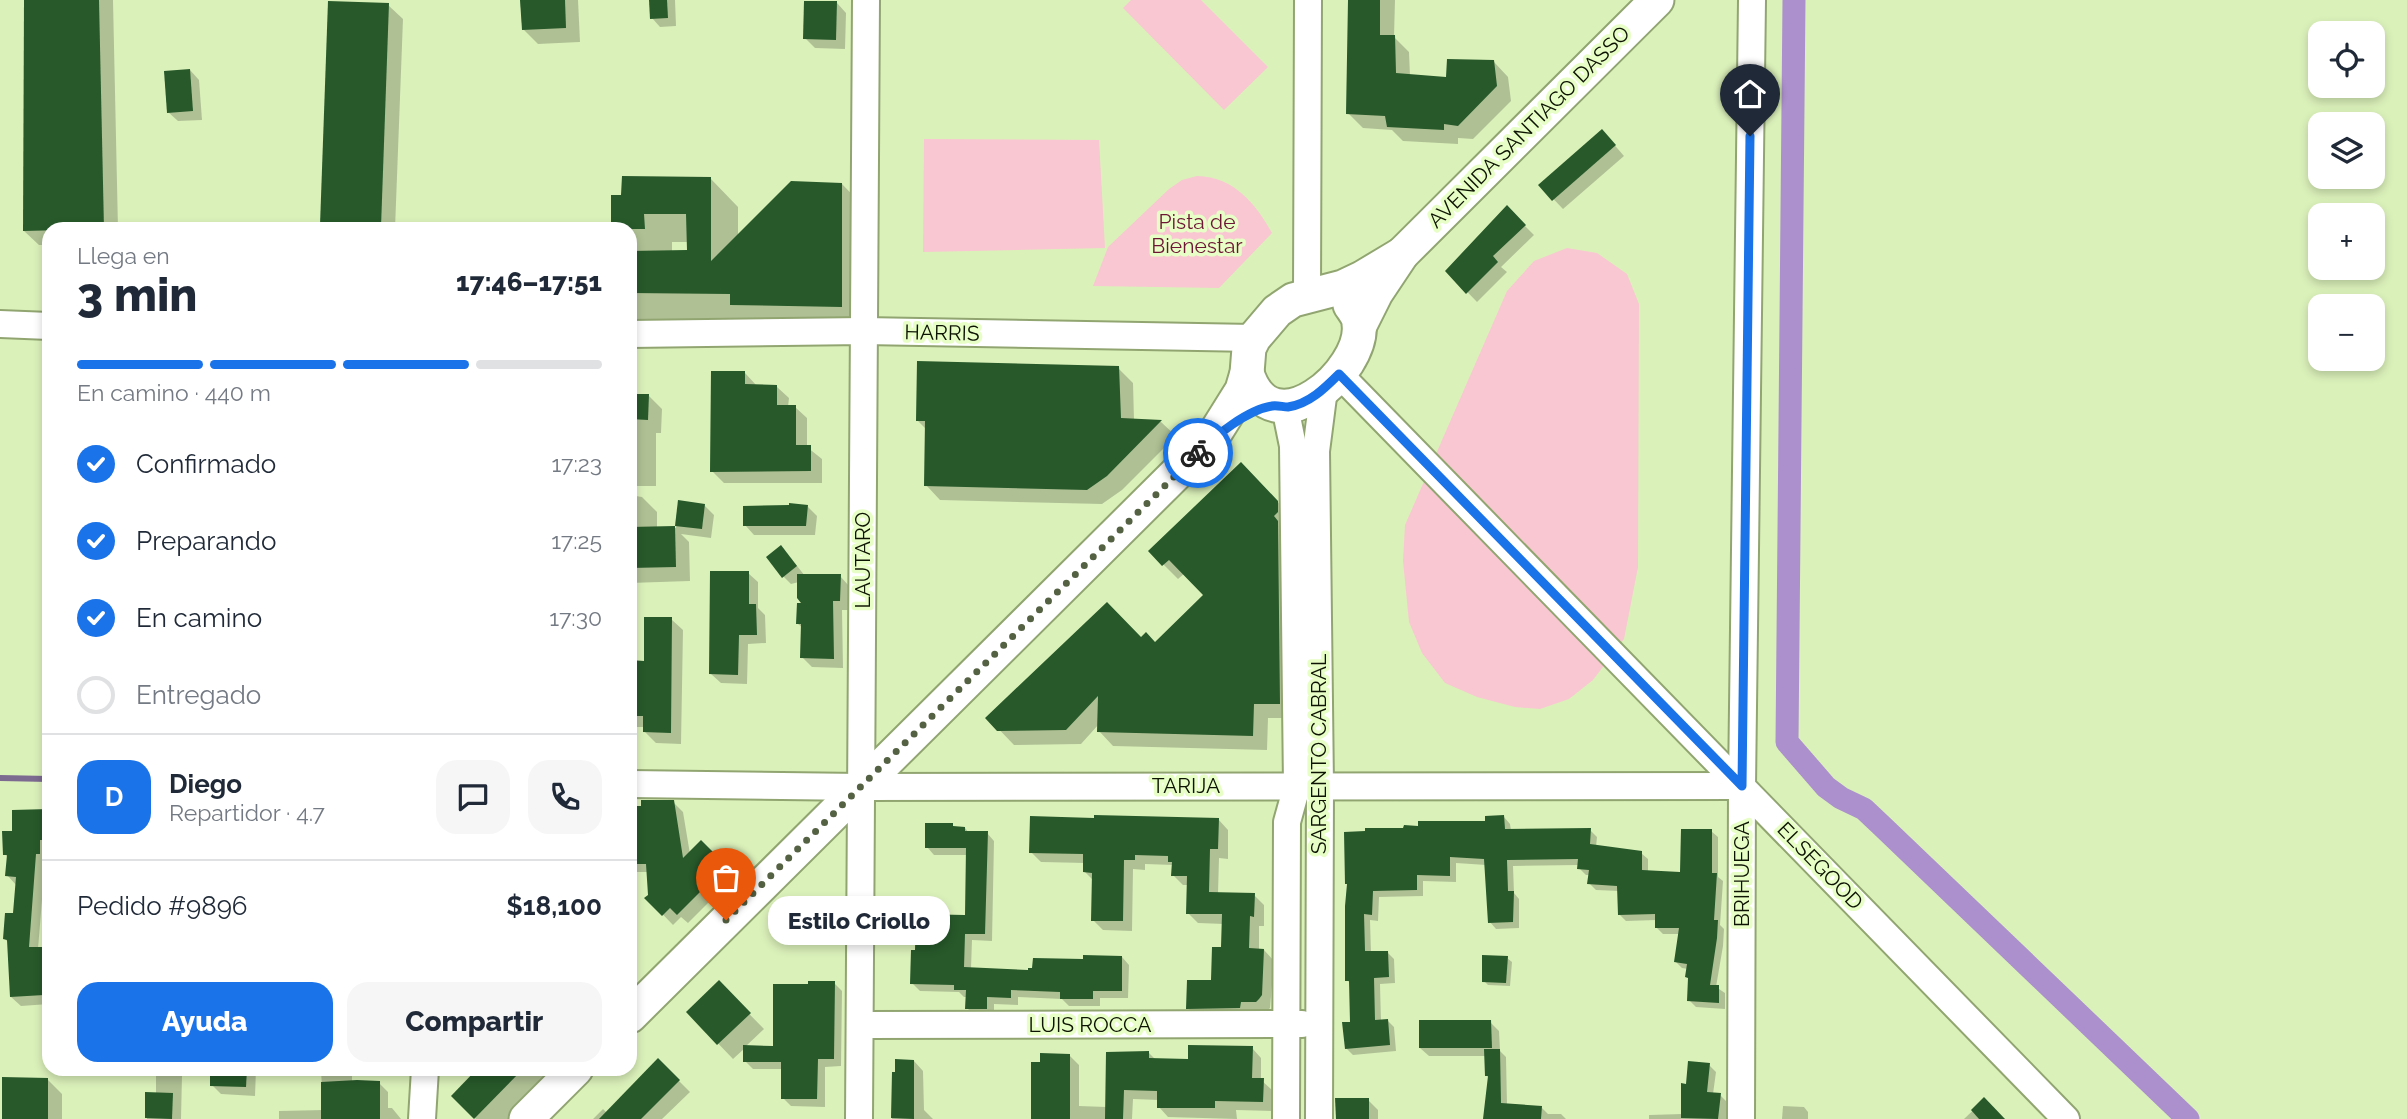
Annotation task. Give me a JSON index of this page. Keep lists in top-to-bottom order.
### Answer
{
  "streets": {
    "main road": ["AVENIDA SANTIAGO DASSO"],
    "street": [
      "HARRIS",
      "LAUTARO",
      "SARGENTO CABRAL",
      "TARIJA",
      "ELSEGOOD",
      "BRIHUEGA",
      "LUIS ROCCA"
    ]
  },
  "crossings": [
    ["AVENIDA SANTIAGO DASSO", "HARRIS"],
    ["AVENIDA SANTIAGO DASSO", "LAUTARO"],
    ["AVENIDA SANTIAGO DASSO", "SARGENTO CABRAL"],
    ["AVENIDA SANTIAGO DASSO", "TARIJA"],
    ["AVENIDA SANTIAGO DASSO", "ELSEGOOD"],
    ["HARRIS", "LAUTARO"],
    ["HARRIS", "SARGENTO CABRAL"],
    ["HARRIS", "ELSEGOOD"],
    ["LAUTARO", "TARIJA"],
    ["LAUTARO", "LUIS ROCCA"],
    ["SARGENTO CABRAL", "TARIJA"],
    ["SARGENTO CABRAL", "ELSEGOOD"],
    ["SARGENTO CABRAL", "LUIS ROCCA"],
    ["TARIJA", "ELSEGOOD"],
    ["TARIJA", "BRIHUEGA"],
    ["ELSEGOOD", "BRIHUEGA"]
  ],
  "parks": ["Pista de Bienestar"],
  "places": ["Estilo Criollo"],
  "page": {
    "map_buttons": ["+", "−"],
    "heading": ["3 min", "Llega en", "17:46–17:51"],
    "panel": [
      "Diego",
      "Repartidor · 4.7",
      "Pedido #9896",
      "$18,100"
    ],
    "bar": "En camino · 440 m",
    "list": [
      ["Confirmado", "17:23"],
      ["Preparando", "17:25"],
      ["En camino", "17:30"],
      "Entregado"
    ],
    "round": "D",
    "bubble": "Estilo Criollo",
    "buttons": ["Ayuda", "Compartir"]
  }
}
